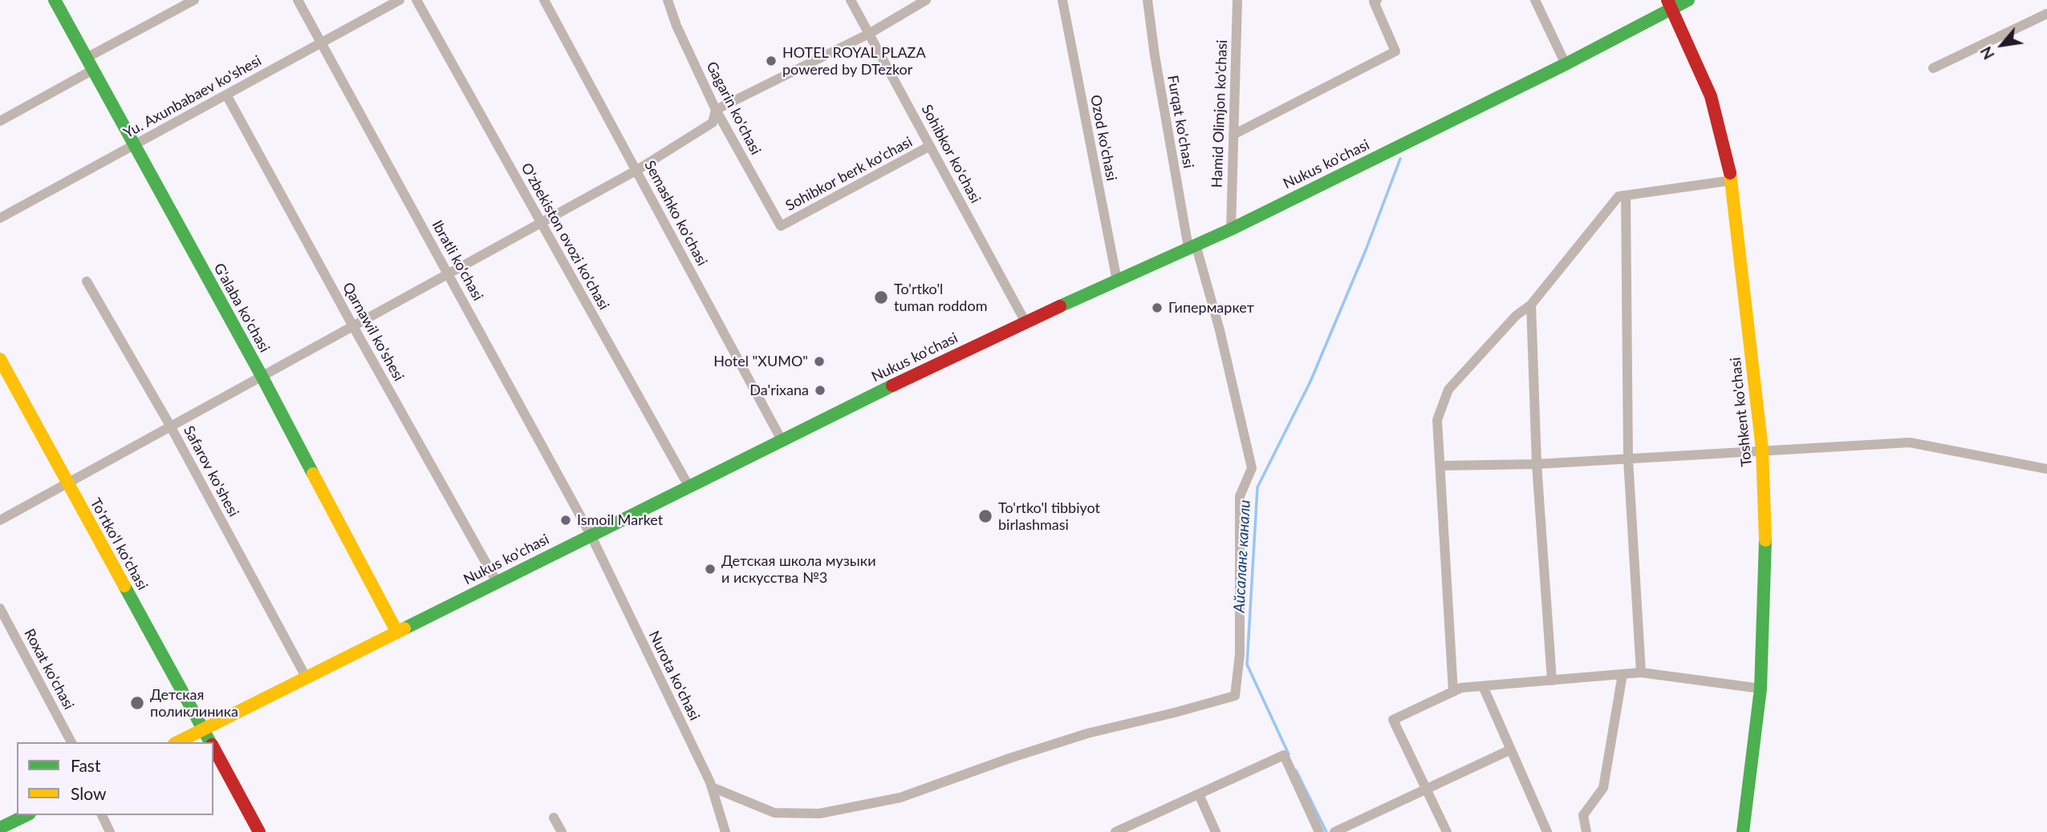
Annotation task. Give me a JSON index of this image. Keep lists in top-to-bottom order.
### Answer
{
  "streets": {
    "main road": [
      "Nukus ko'chasi",
      "G'alaba ko'chasi",
      "Toshkent ko'chasi",
      "To'rtko'l ko'chasi"
    ],
    "street": [
      "Yu. Axunbabaev ko'shesi",
      "Gagarin ko'chasi",
      "Hamid Olimjon ko'chasi",
      "Furqat ko'chasi",
      "Ozod ko'chasi",
      "Sohibkor ko'chasi",
      "Sohibkor berk ko'chasi",
      "Semashko ko'chasi",
      "O'zbekiston ovozi ko'chasi",
      "Ibratli ko'chasi",
      "Qarnawil ko'shesi",
      "Safarov ko'shesi",
      "Roxat ko'chasi",
      "Nurota ko'chasi"
    ]
  },
  "crossings": [
    ["Yu. Axunbabaev ko'shesi", "Ibratli ko'chasi"],
    ["Yu. Axunbabaev ko'shesi", "G'alaba ko'chasi"],
    ["Yu. Axunbabaev ko'shesi", "Qarnawil ko'shesi"],
    ["Gagarin ko'chasi", "Sohibkor berk ko'chasi"],
    ["Hamid Olimjon ko'chasi", "Nukus ko'chasi"],
    ["Furqat ko'chasi", "Nukus ko'chasi"],
    ["Furqat ko'chasi", "Nurota ko'chasi"],
    ["Ozod ko'chasi", "Nukus ko'chasi"],
    ["Sohibkor ko'chasi", "Nukus ko'chasi"],
    ["Sohibkor ko'chasi", "Sohibkor berk ko'chasi"],
    ["Nukus ko'chasi", "Semashko ko'chasi"],
    ["Nukus ko'chasi", "O'zbekiston ovozi ko'chasi"],
    ["Nukus ko'chasi", "Ibratli ko'chasi"],
    ["Nukus ko'chasi", "G'alaba ko'chasi"],
    ["Nukus ko'chasi", "Qarnawil ko'shesi"],
    ["Nukus ko'chasi", "Toshkent ko'chasi"],
    ["Nukus ko'chasi", "Safarov ko'shesi"],
    ["Nukus ko'chasi", "To'rtko'l ko'chasi"],
    ["Nukus ko'chasi", "Nurota ko'chasi"],
    ["Ibratli ko'chasi", "Nurota ko'chasi"]
  ],
  "water": ["Айсаланг канали"],
  "places": [
    "HOTEL ROYAL PLAZA powered by DTezkor",
    "To'rtko'l tuman roddom",
    "Гипермаркет",
    "Hotel \"XUMO\"",
    "Da'rixana",
    "To'rtko'l tibbiyot birlashmasi",
    "Ismoil Market",
    "Детская школа музыки и искусства №3",
    "Детская поликлиника"
  ],
  "legend": ["Fast", "Slow"],
  "north": "bottom left"
}
